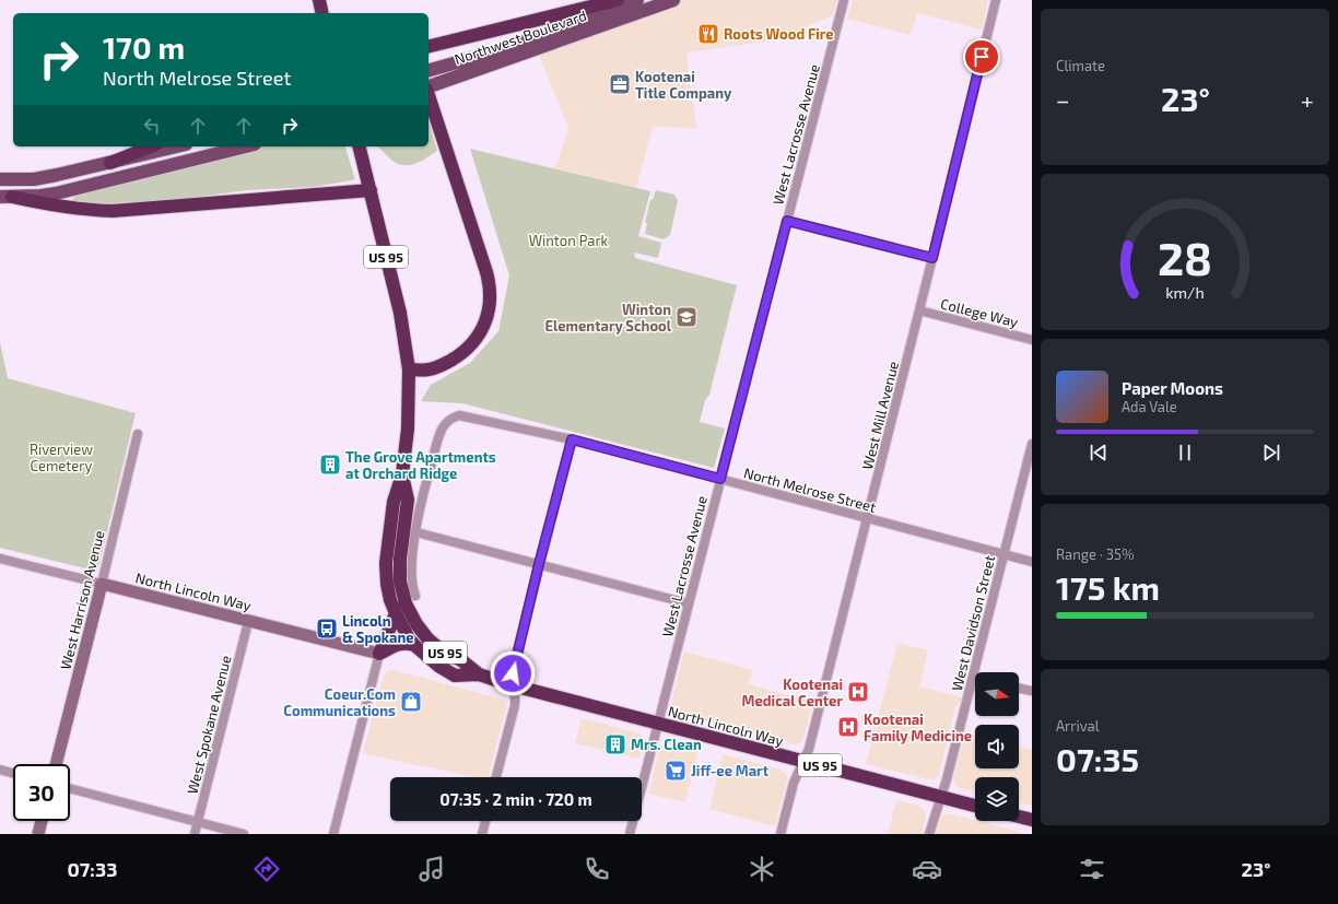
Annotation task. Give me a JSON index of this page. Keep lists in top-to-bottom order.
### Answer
{
  "streets": {
    "highway": ["US 95", "North Lincoln Way"],
    "main road": ["Northwest Boulevard"],
    "street": [
      "West Lacrosse Avenue",
      "College Way",
      "West Mill Avenue",
      "North Melrose Street",
      "West Harrison Avenue",
      "West Davidson Street",
      "West Spokane Avenue"
    ]
  },
  "crossings": [
    ["West Lacrosse Avenue", "North Melrose Street"],
    ["West Lacrosse Avenue", "North Lincoln Way"],
    ["US 95", "North Lincoln Way"],
    ["College Way", "West Mill Avenue"],
    ["West Mill Avenue", "North Melrose Street"],
    ["West Mill Avenue", "North Lincoln Way"],
    ["North Melrose Street", "West Davidson Street"],
    ["North Lincoln Way", "West Harrison Avenue"],
    ["North Lincoln Way", "West Davidson Street"],
    ["North Lincoln Way", "West Spokane Avenue"]
  ],
  "parks": ["Winton Park", "Riverview Cemetery"],
  "places": {
    "restaurant": ["Roots Wood Fire"],
    "office": ["Kootenai Title Company"],
    "school or university": ["Winton Elementary School"],
    "building": ["The Grove Apartments at Orchard Ridge", "Mrs. Clean"],
    "bus stop": ["Lincoln & Spokane"],
    "hospital": ["Kootenai Medical Center", "Kootenai Family Medicine"],
    "shop": ["Coeur.Com Communications"],
    "supermarket": ["Jiff-ee Mart"]
  },
  "north": "right",
  "page": {
    "tile": [
      "Climate",
      ["Range · 35%", "175 km"],
      ["Arrival", "07:35"]
    ],
    "turn": ["170 m", "North Melrose Street"],
    "heat": ["−", "23°", "+"],
    "song": ["Paper Moons", "Ada Vale"],
    "limit": "30",
    "trip": "07:35 · 2 min · 720 m",
    "tabs": ["07:33", "23°"],
    "gauge": ["28", "km/h"]
  }
}
